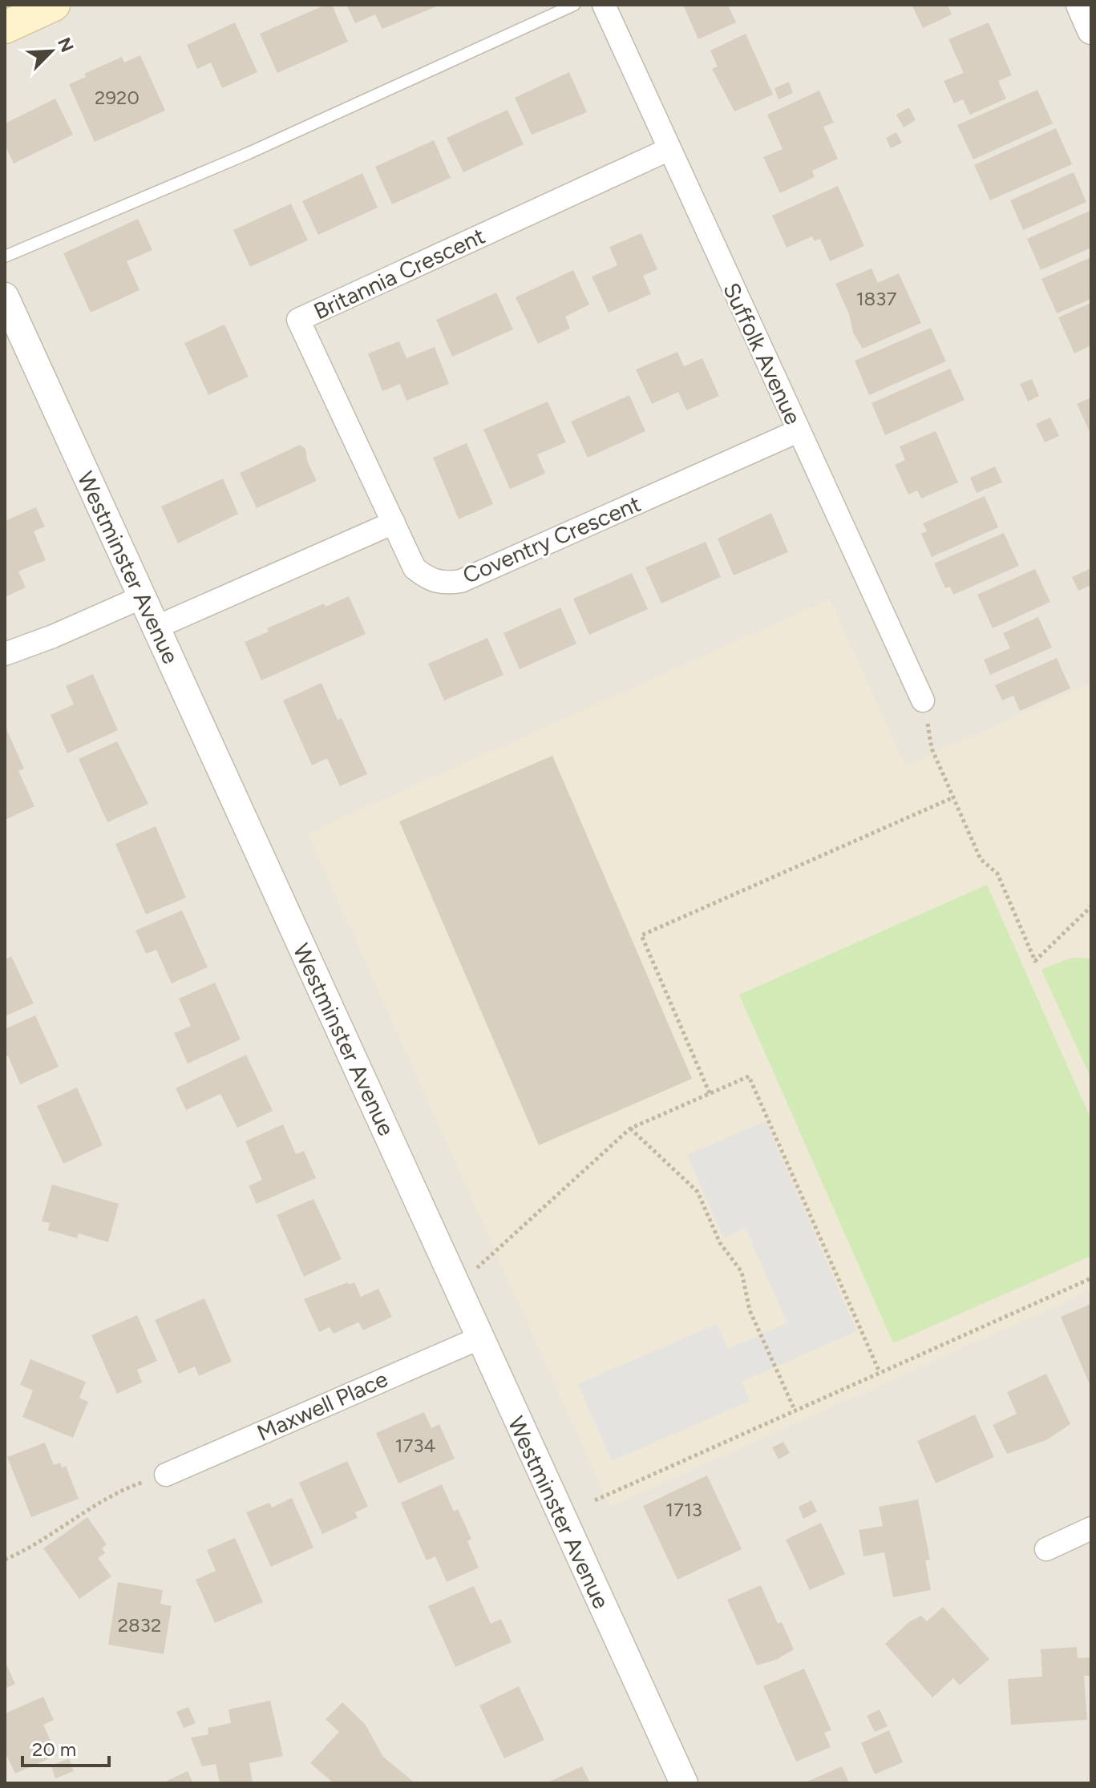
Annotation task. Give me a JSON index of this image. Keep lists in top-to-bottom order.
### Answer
{
  "streets": {
    "street": [
      "Britannia Crescent",
      "Suffolk Avenue",
      "Coventry Crescent",
      "Westminster Avenue",
      "Maxwell Place"
    ]
  },
  "crossings": [
    ["Britannia Crescent", "Suffolk Avenue"],
    ["Britannia Crescent", "Coventry Crescent"],
    ["Suffolk Avenue", "Coventry Crescent"],
    ["Westminster Avenue", "Maxwell Place"]
  ],
  "house_numbers": [
    "2920",
    "1837",
    "1734",
    "1713",
    "2832"
  ],
  "scale_bar": "20 m",
  "north": "top right"
}
